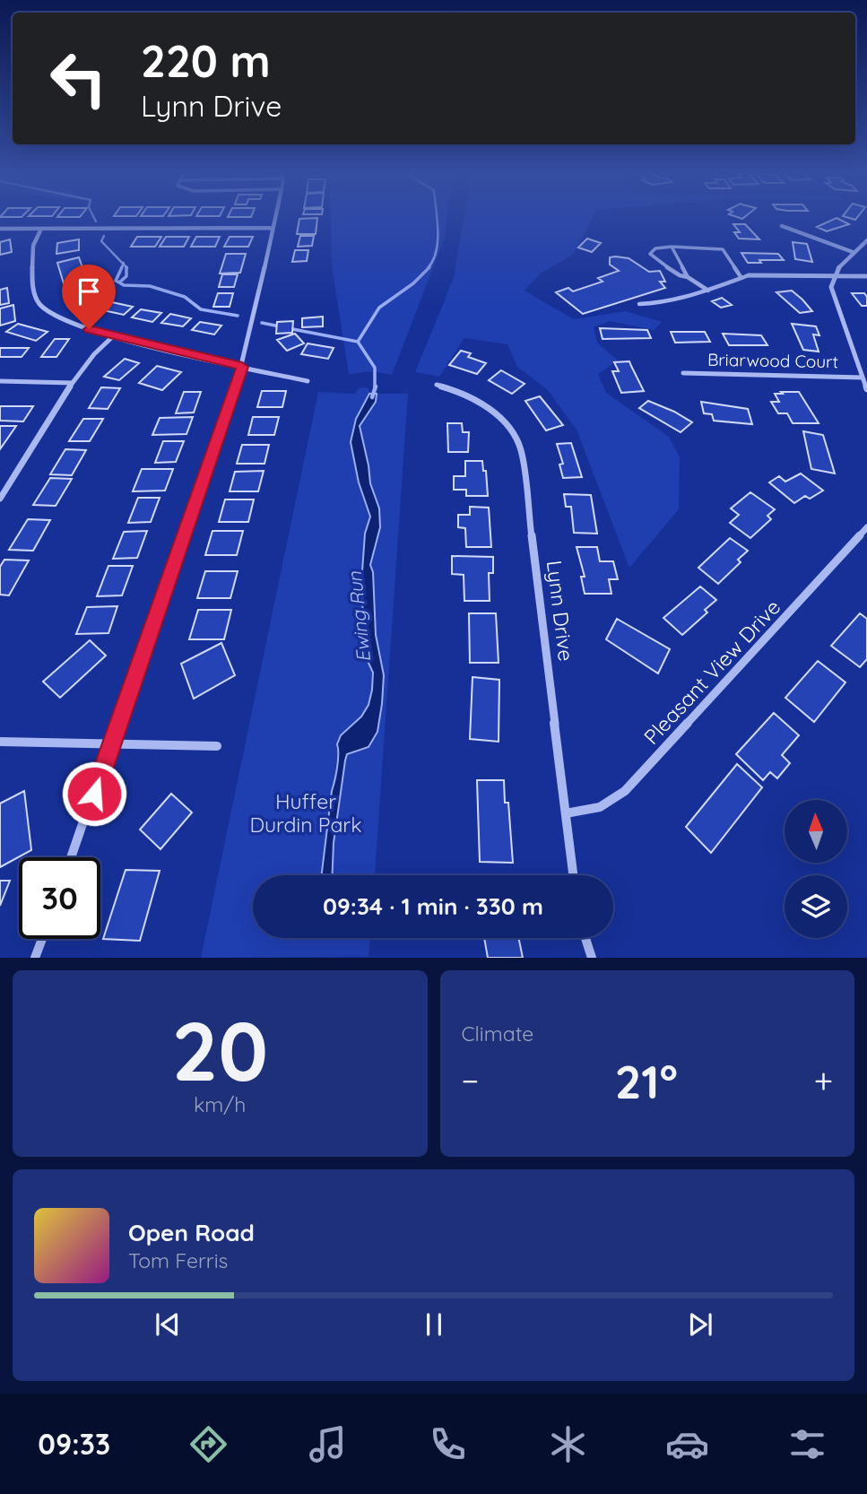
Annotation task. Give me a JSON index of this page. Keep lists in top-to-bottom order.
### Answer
{
  "streets": {
    "street": ["Briarwood Court", "Lynn Drive", "Pleasant View Drive"]
  },
  "crossings": [
    ["Lynn Drive", "Pleasant View Drive"]
  ],
  "water": ["Ewing Run"],
  "parks": ["Huffer Durdin Park"],
  "north": "top",
  "page": {
    "turn": ["220 m", "Lynn Drive"],
    "limit": "30",
    "trip": "09:34 · 1 min · 330 m",
    "tile": [
      ["20", "km/h"],
      "Climate"
    ],
    "heat": ["−", "21°", "+"],
    "song": ["Open Road", "Tom Ferris"],
    "tabs": "09:33"
  }
}
